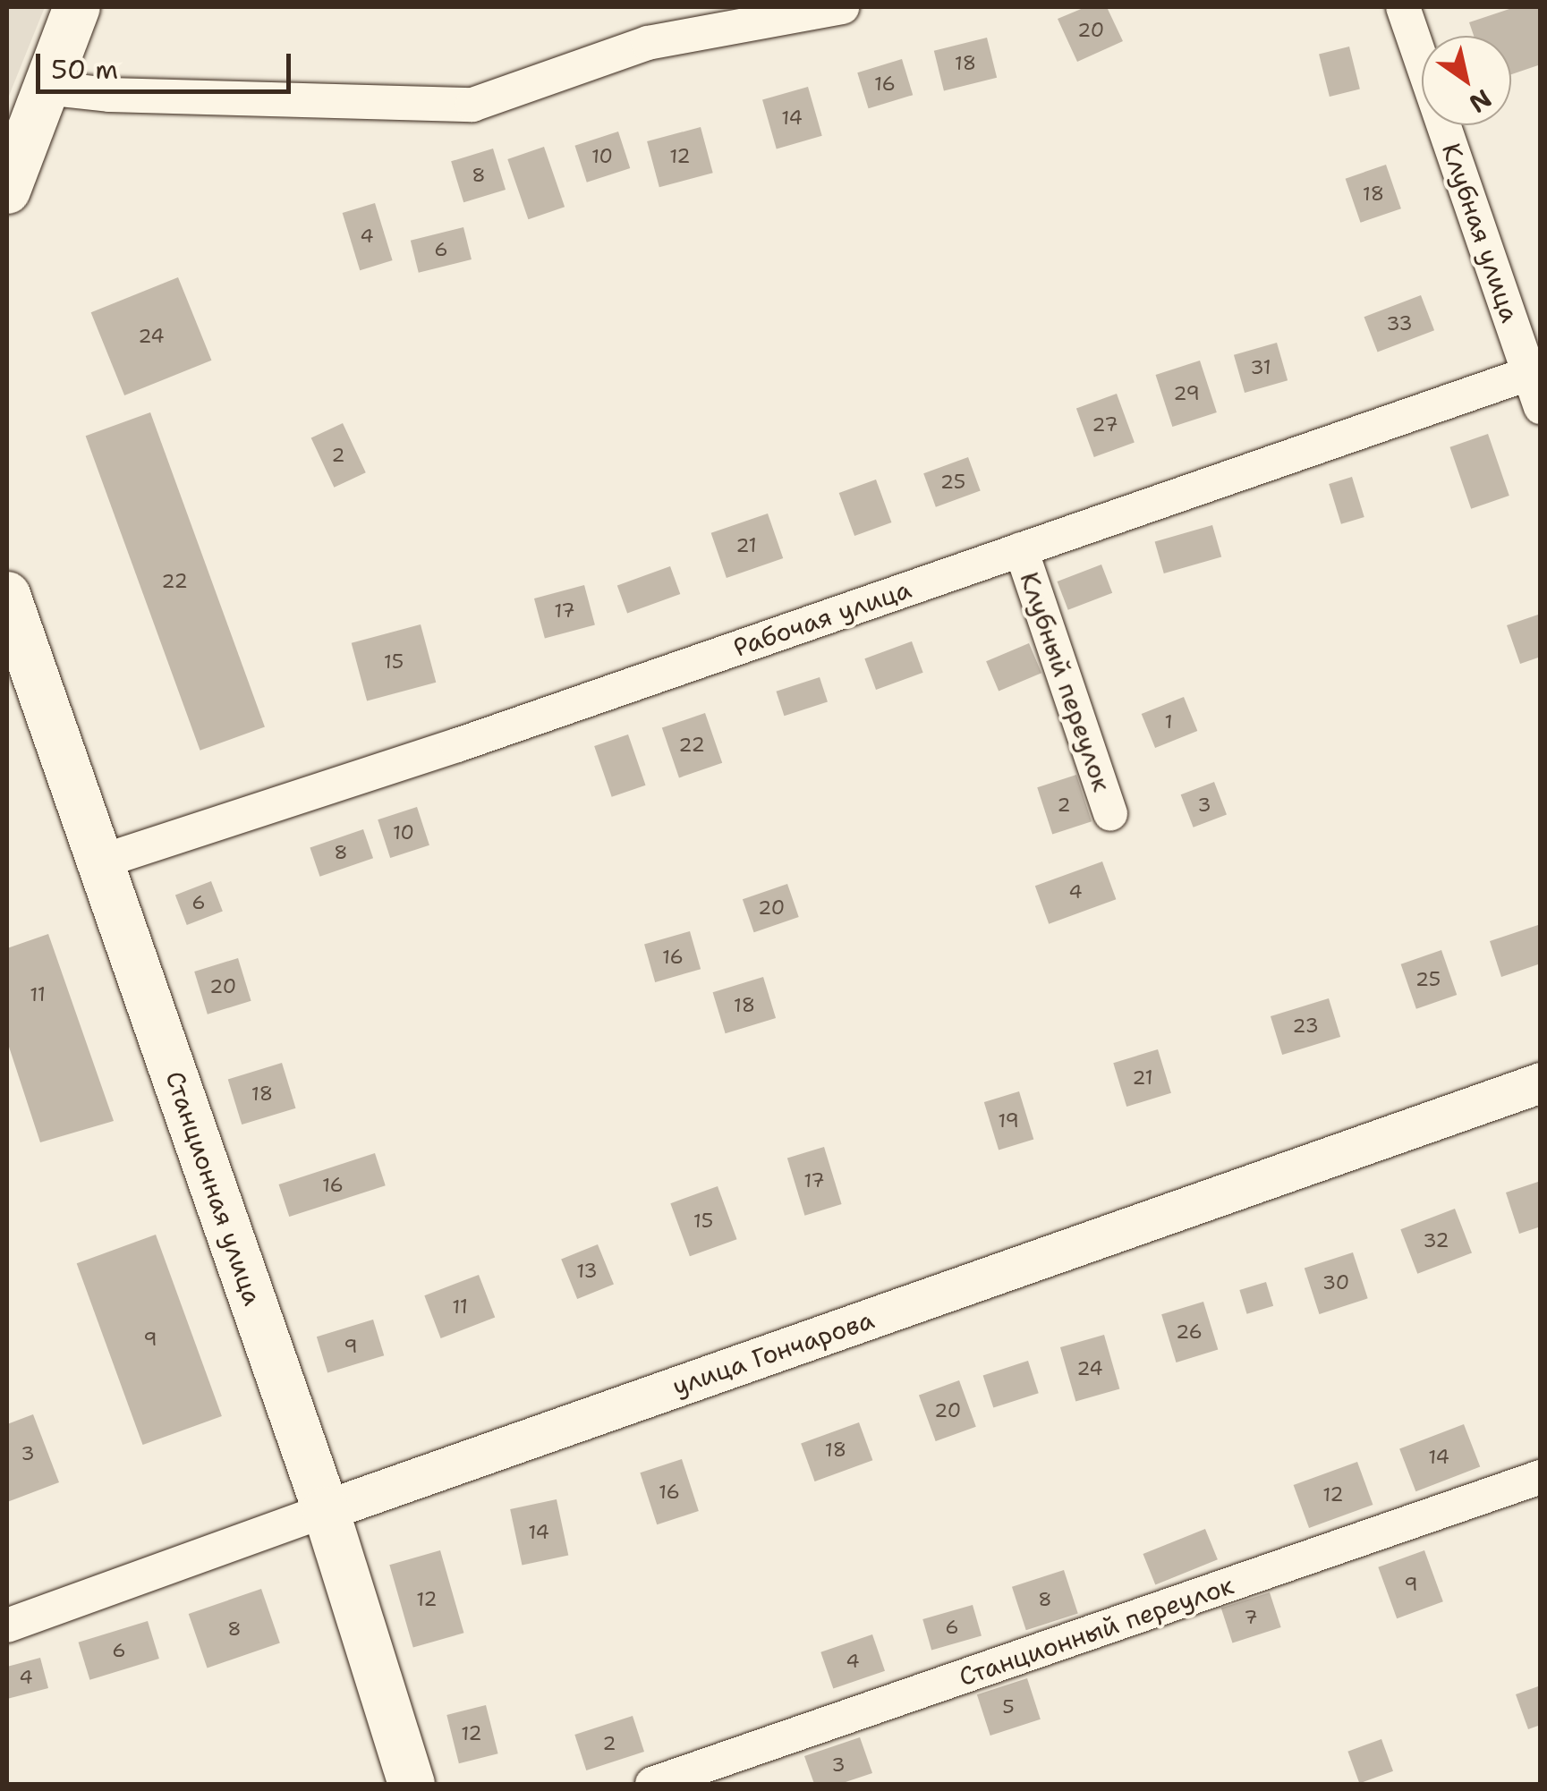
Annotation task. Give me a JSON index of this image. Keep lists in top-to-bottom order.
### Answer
{
  "streets": {
    "main road": ["Станционная улица"],
    "street": [
      "Клубная улица",
      "Рабочая улица",
      "Клубный переулок",
      "улица Гончарова",
      "Станционный переулок"
    ]
  },
  "crossings": [
    ["Клубная улица", "Рабочая улица"],
    ["Рабочая улица", "Клубный переулок"],
    ["Рабочая улица", "Станционная улица"],
    ["Станционная улица", "улица Гончарова"]
  ],
  "house_numbers": [
    "20",
    "18",
    "16",
    "14",
    "10",
    "12",
    "8",
    "18",
    "4",
    "6",
    "33",
    "24",
    "31",
    "29",
    "27",
    "2",
    "25",
    "21",
    "22",
    "17",
    "15",
    "1",
    "22",
    "2",
    "3",
    "10",
    "8",
    "4",
    "6",
    "20",
    "16",
    "25",
    "20",
    "11",
    "18",
    "23",
    "21",
    "18",
    "19",
    "17",
    "16",
    "15",
    "32",
    "13",
    "30",
    "11",
    "26",
    "9",
    "9",
    "24",
    "20",
    "18",
    "3",
    "14",
    "16",
    "12",
    "14",
    "9",
    "12",
    "8",
    "7",
    "6",
    "8",
    "6",
    "4",
    "4",
    "5",
    "12",
    "2",
    "3"
  ],
  "scale_bar": "50 m",
  "north": "bottom right"
}
